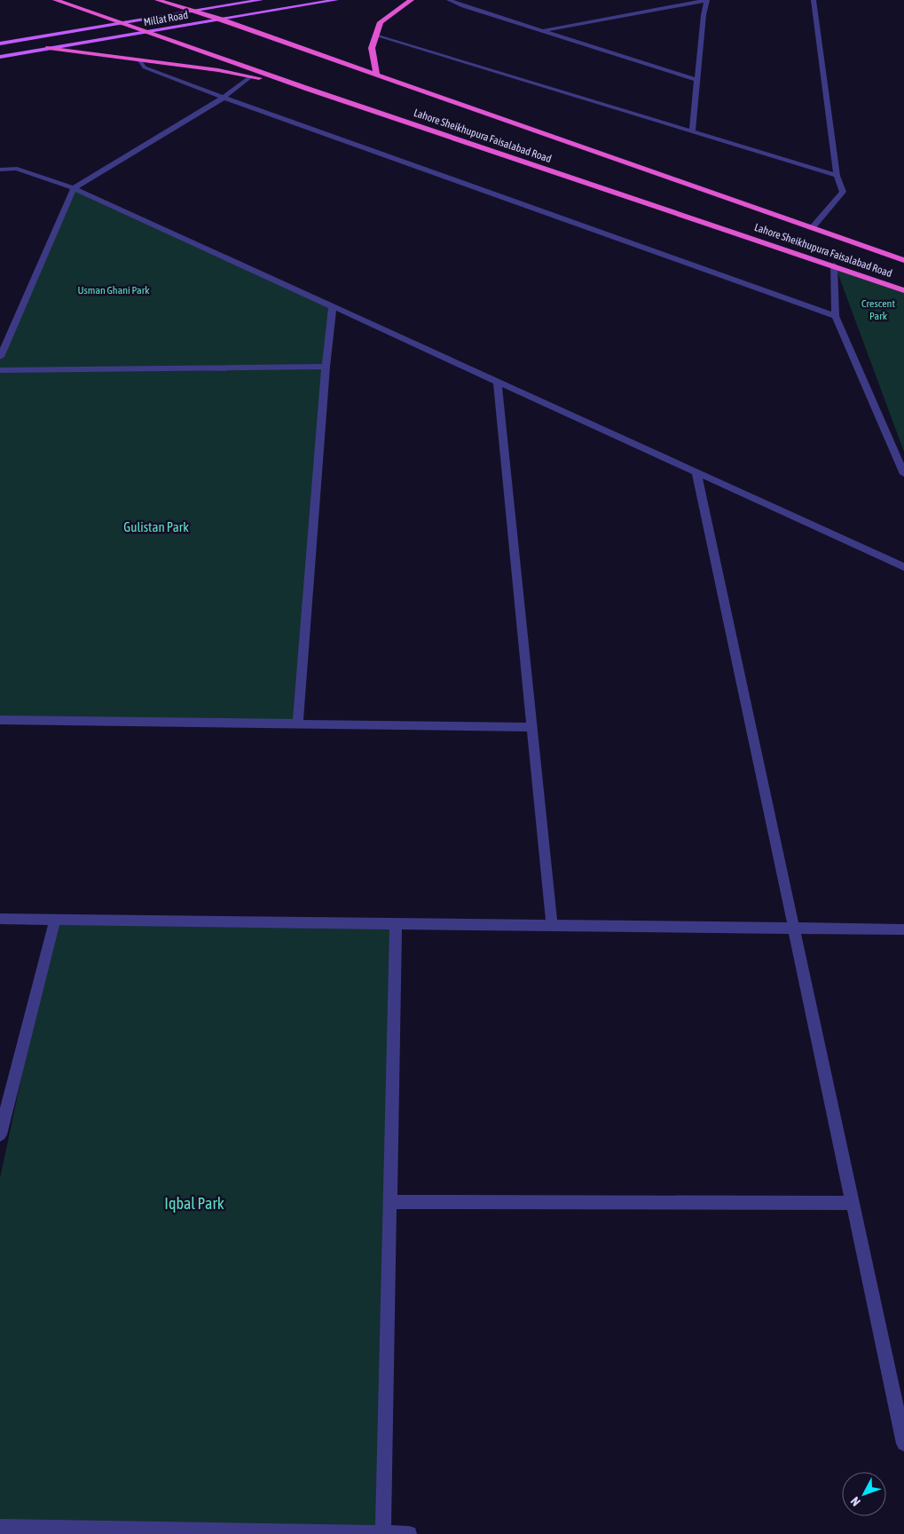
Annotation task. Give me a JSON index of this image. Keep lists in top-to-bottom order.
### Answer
{
  "streets": {
    "highway": ["Lahore Sheikhupura Faisalabad Road"],
    "main road": ["Millat Road"]
  },
  "crossings": [
    ["Millat Road", "Lahore Sheikhupura Faisalabad Road"]
  ],
  "parks": [
    "Usman Ghani Park",
    "Crescent Park",
    "Gulistan Park",
    "Iqbal Park"
  ],
  "north": "bottom left"
}
